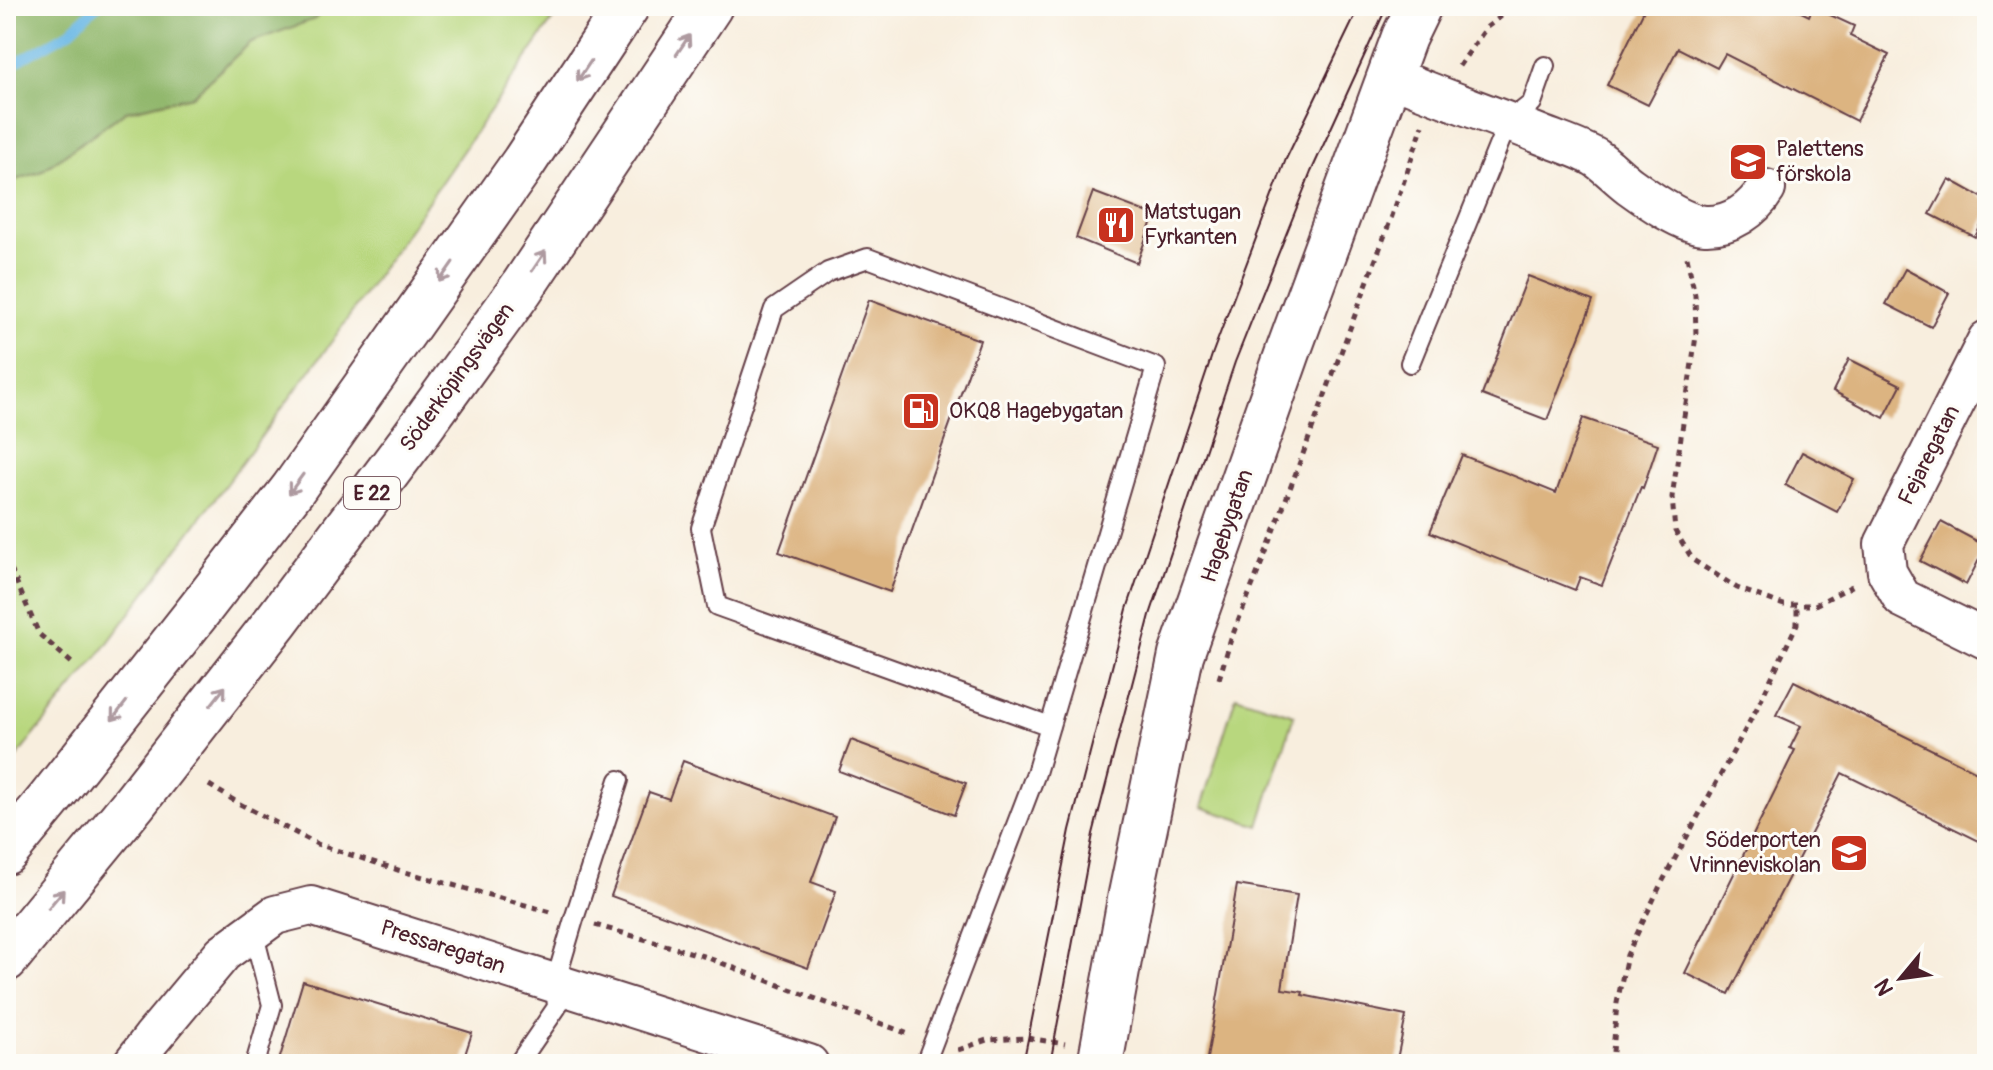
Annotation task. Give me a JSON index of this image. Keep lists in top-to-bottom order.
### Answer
{
  "streets": {
    "main road": ["Söderköpingsvägen", "E 22", "Hagebygatan"],
    "street": ["Fejaregatan", "Pressaregatan"]
  },
  "places": {
    "school or university": ["Palettens förskola", "Söderporten Vrinneviskolan"],
    "restaurant": ["Matstugan Fyrkanten"],
    "fuel station": ["OKQ8 Hagebygatan"]
  },
  "north": "bottom left"
}
